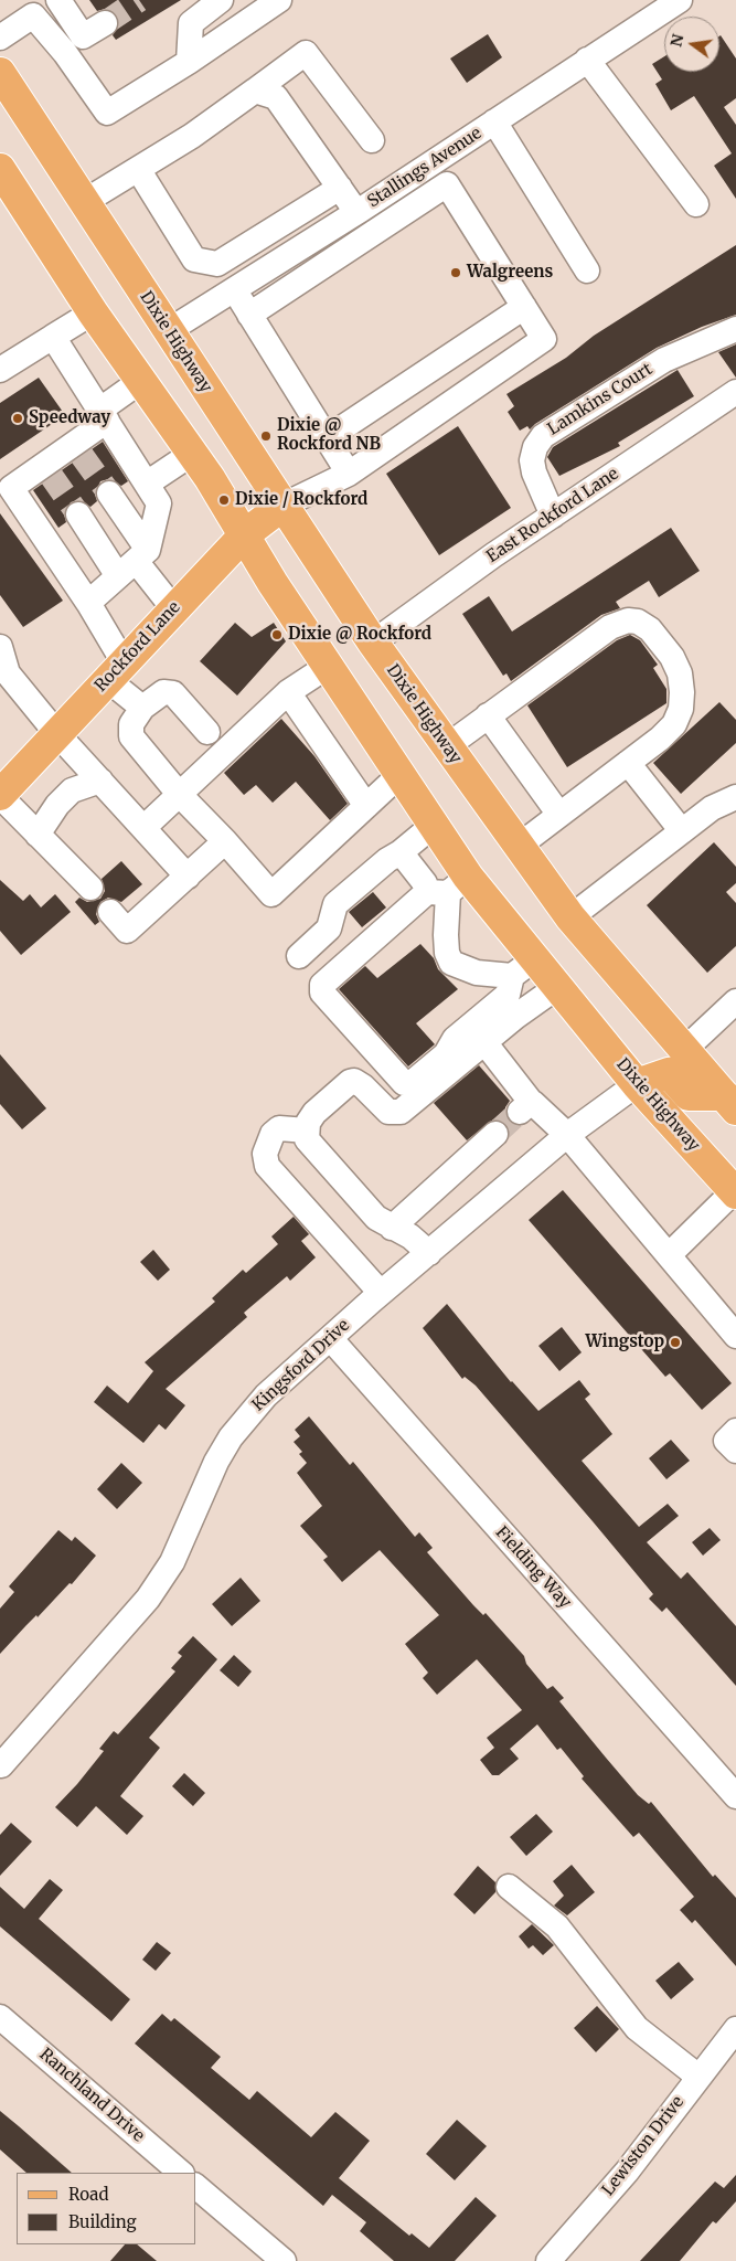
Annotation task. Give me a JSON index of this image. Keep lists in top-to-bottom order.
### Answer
{
  "streets": {
    "main road": ["Dixie Highway", "Rockford Lane"],
    "street": [
      "Stallings Avenue",
      "Lamkins Court",
      "East Rockford Lane",
      "Kingsford Drive",
      "Fielding Way",
      "Ranchland Drive",
      "Lewiston Drive"
    ]
  },
  "crossings": [
    ["Stallings Avenue", "Dixie Highway"],
    ["Dixie Highway", "East Rockford Lane"],
    ["Dixie Highway", "Rockford Lane"],
    ["Dixie Highway", "Kingsford Drive"],
    ["Lamkins Court", "East Rockford Lane"],
    ["Kingsford Drive", "Fielding Way"]
  ],
  "places": [
    "Walgreens",
    "Speedway",
    "Dixie @ Rockford NB",
    "Dixie / Rockford",
    "Dixie @ Rockford",
    "Wingstop"
  ],
  "legend": ["Road", "Building"],
  "north": "left"
}
